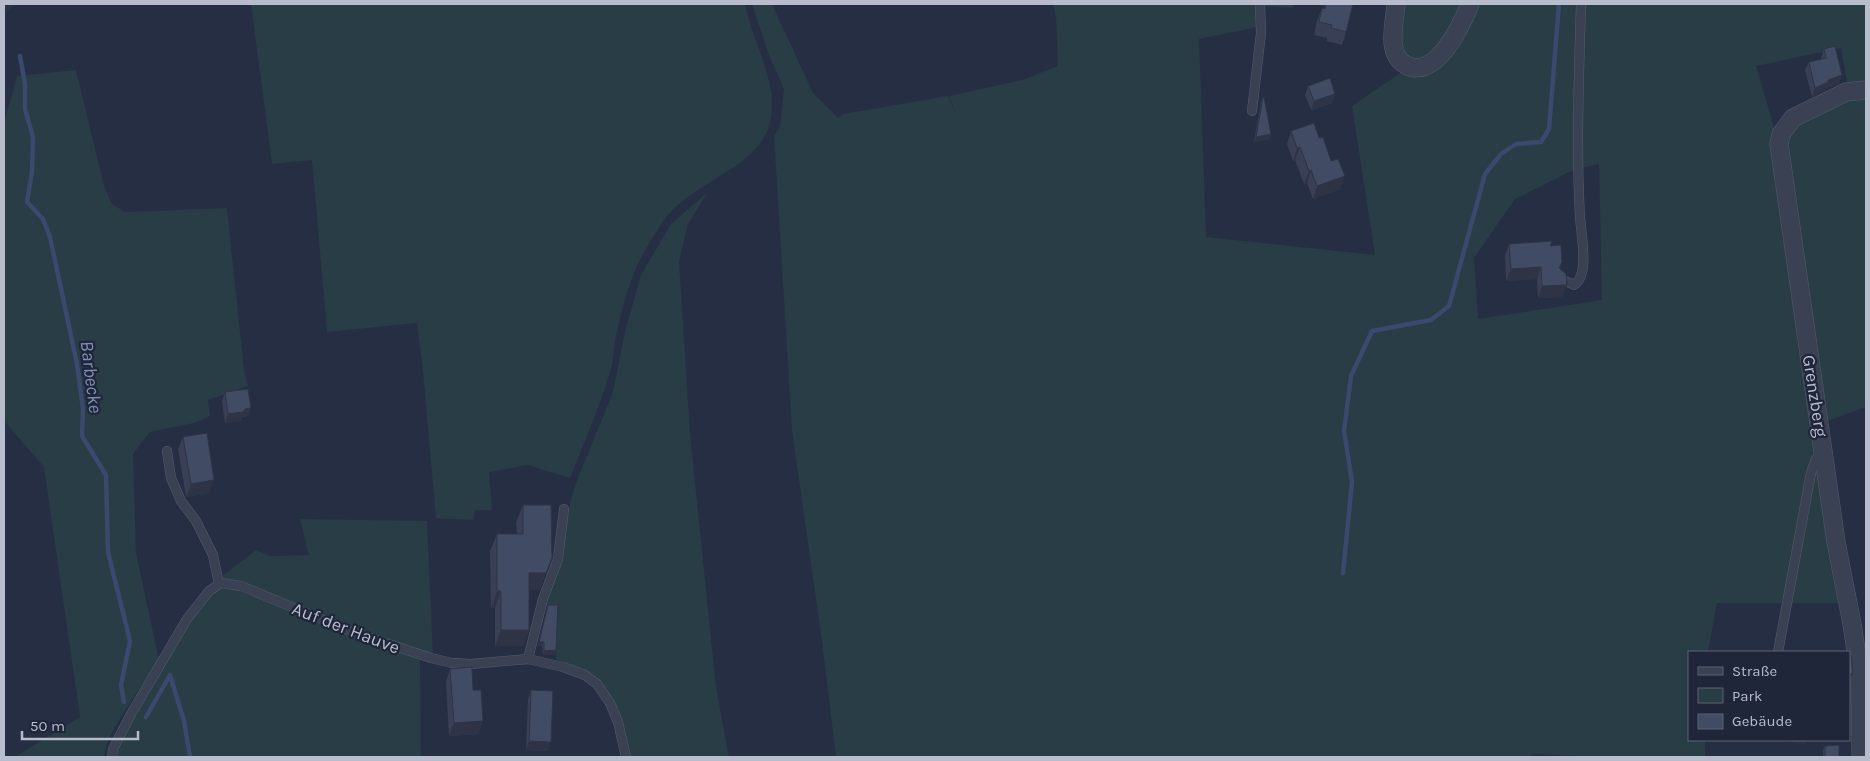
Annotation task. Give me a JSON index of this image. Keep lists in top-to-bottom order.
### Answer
{
  "streets": {
    "street": ["Grenzberg"],
    "lane": ["Auf der Hauve"]
  },
  "water": ["Barbecke"],
  "legend": ["Straße", "Park", "Gebäude"],
  "scale_bar": "50 m"
}
